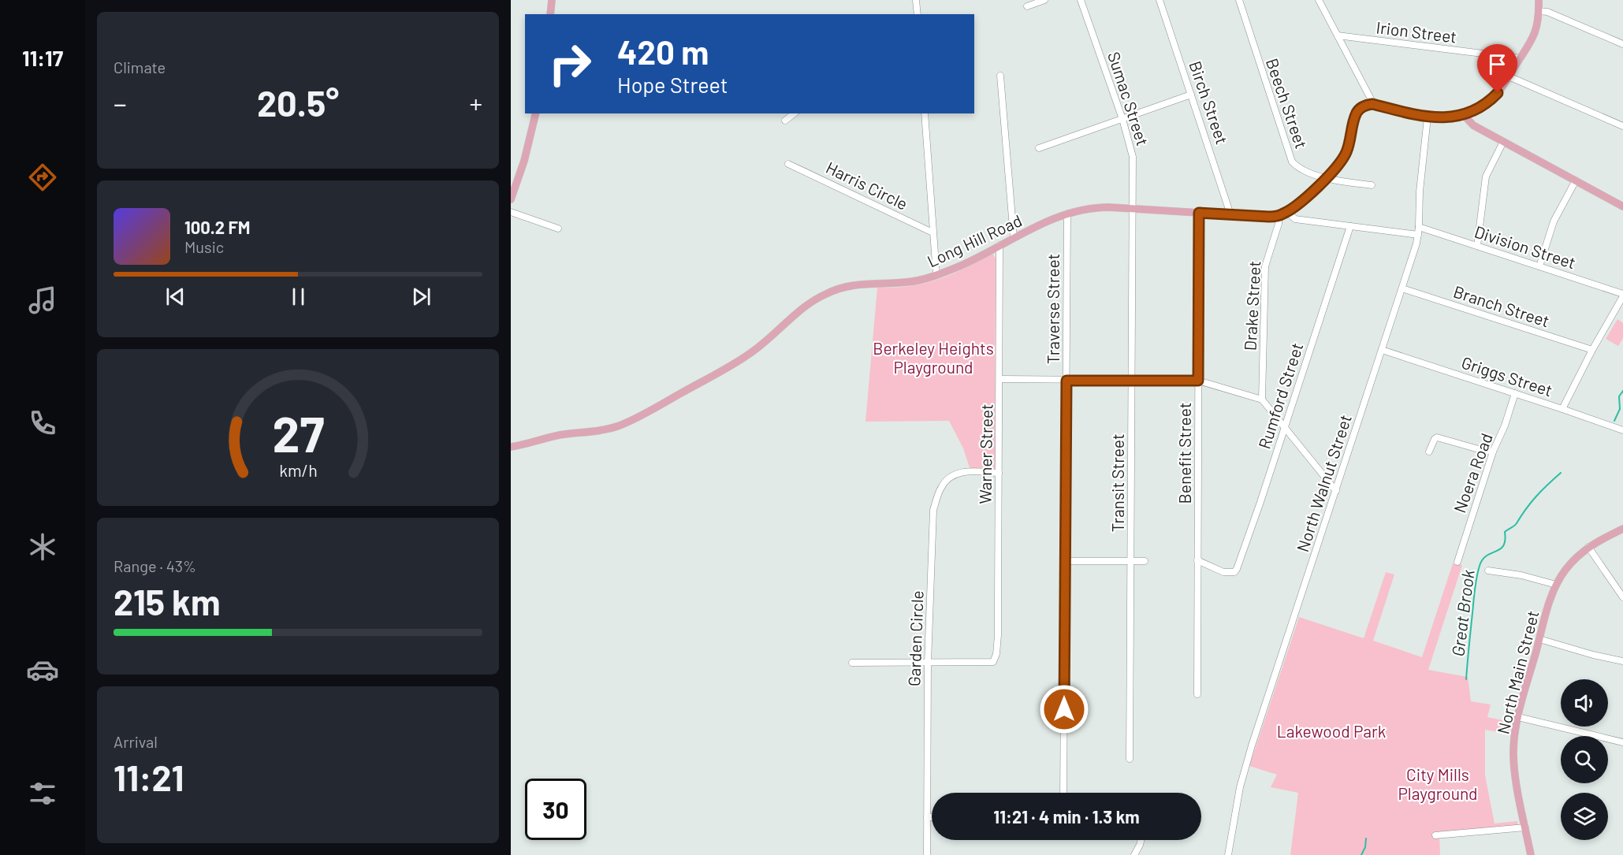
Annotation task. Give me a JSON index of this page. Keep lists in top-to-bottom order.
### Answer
{
  "streets": {
    "main road": ["Long Hill Road", "North Main Street"],
    "street": [
      "Irion Street",
      "Sumac Street",
      "Birch Street",
      "Beech Street",
      "Harris Circle",
      "Division Street",
      "Drake Street",
      "Branch Street",
      "Traverse Street",
      "Griggs Street",
      "Rumford Street",
      "Benefit Street",
      "Warner Street",
      "Noera Road",
      "Transit Street",
      "North Walnut Street",
      "Garden Circle"
    ]
  },
  "crossings": [
    ["Sumac Street", "Long Hill Road"],
    ["Sumac Street", "Transit Street"],
    ["Birch Street", "Long Hill Road"],
    ["Beech Street", "Long Hill Road"],
    ["Long Hill Road", "Drake Street"],
    ["Long Hill Road", "Traverse Street"],
    ["Long Hill Road", "Benefit Street"],
    ["Long Hill Road", "Warner Street"],
    ["Long Hill Road", "Transit Street"],
    ["Division Street", "North Walnut Street"],
    ["Branch Street", "North Walnut Street"],
    ["Griggs Street", "Noera Road"],
    ["Griggs Street", "North Walnut Street"],
    ["Rumford Street", "Benefit Street"],
    ["Warner Street", "Garden Circle"]
  ],
  "water": ["Great Brook"],
  "parks": ["Berkeley Heights Playground", "Lakewood Park", "City Mills Playground"],
  "page": {
    "tabs": "11:17",
    "tile": [
      "Climate",
      ["Range · 43%", "215 km"],
      ["Arrival", "11:21"]
    ],
    "turn": ["420 m", "Hope Street"],
    "heat": ["−", "20.5°", "+"],
    "song": ["100.2 FM", "Music"],
    "limit": "30",
    "trip": "11:21 · 4 min · 1.3 km",
    "gauge": ["27", "km/h"]
  }
}
